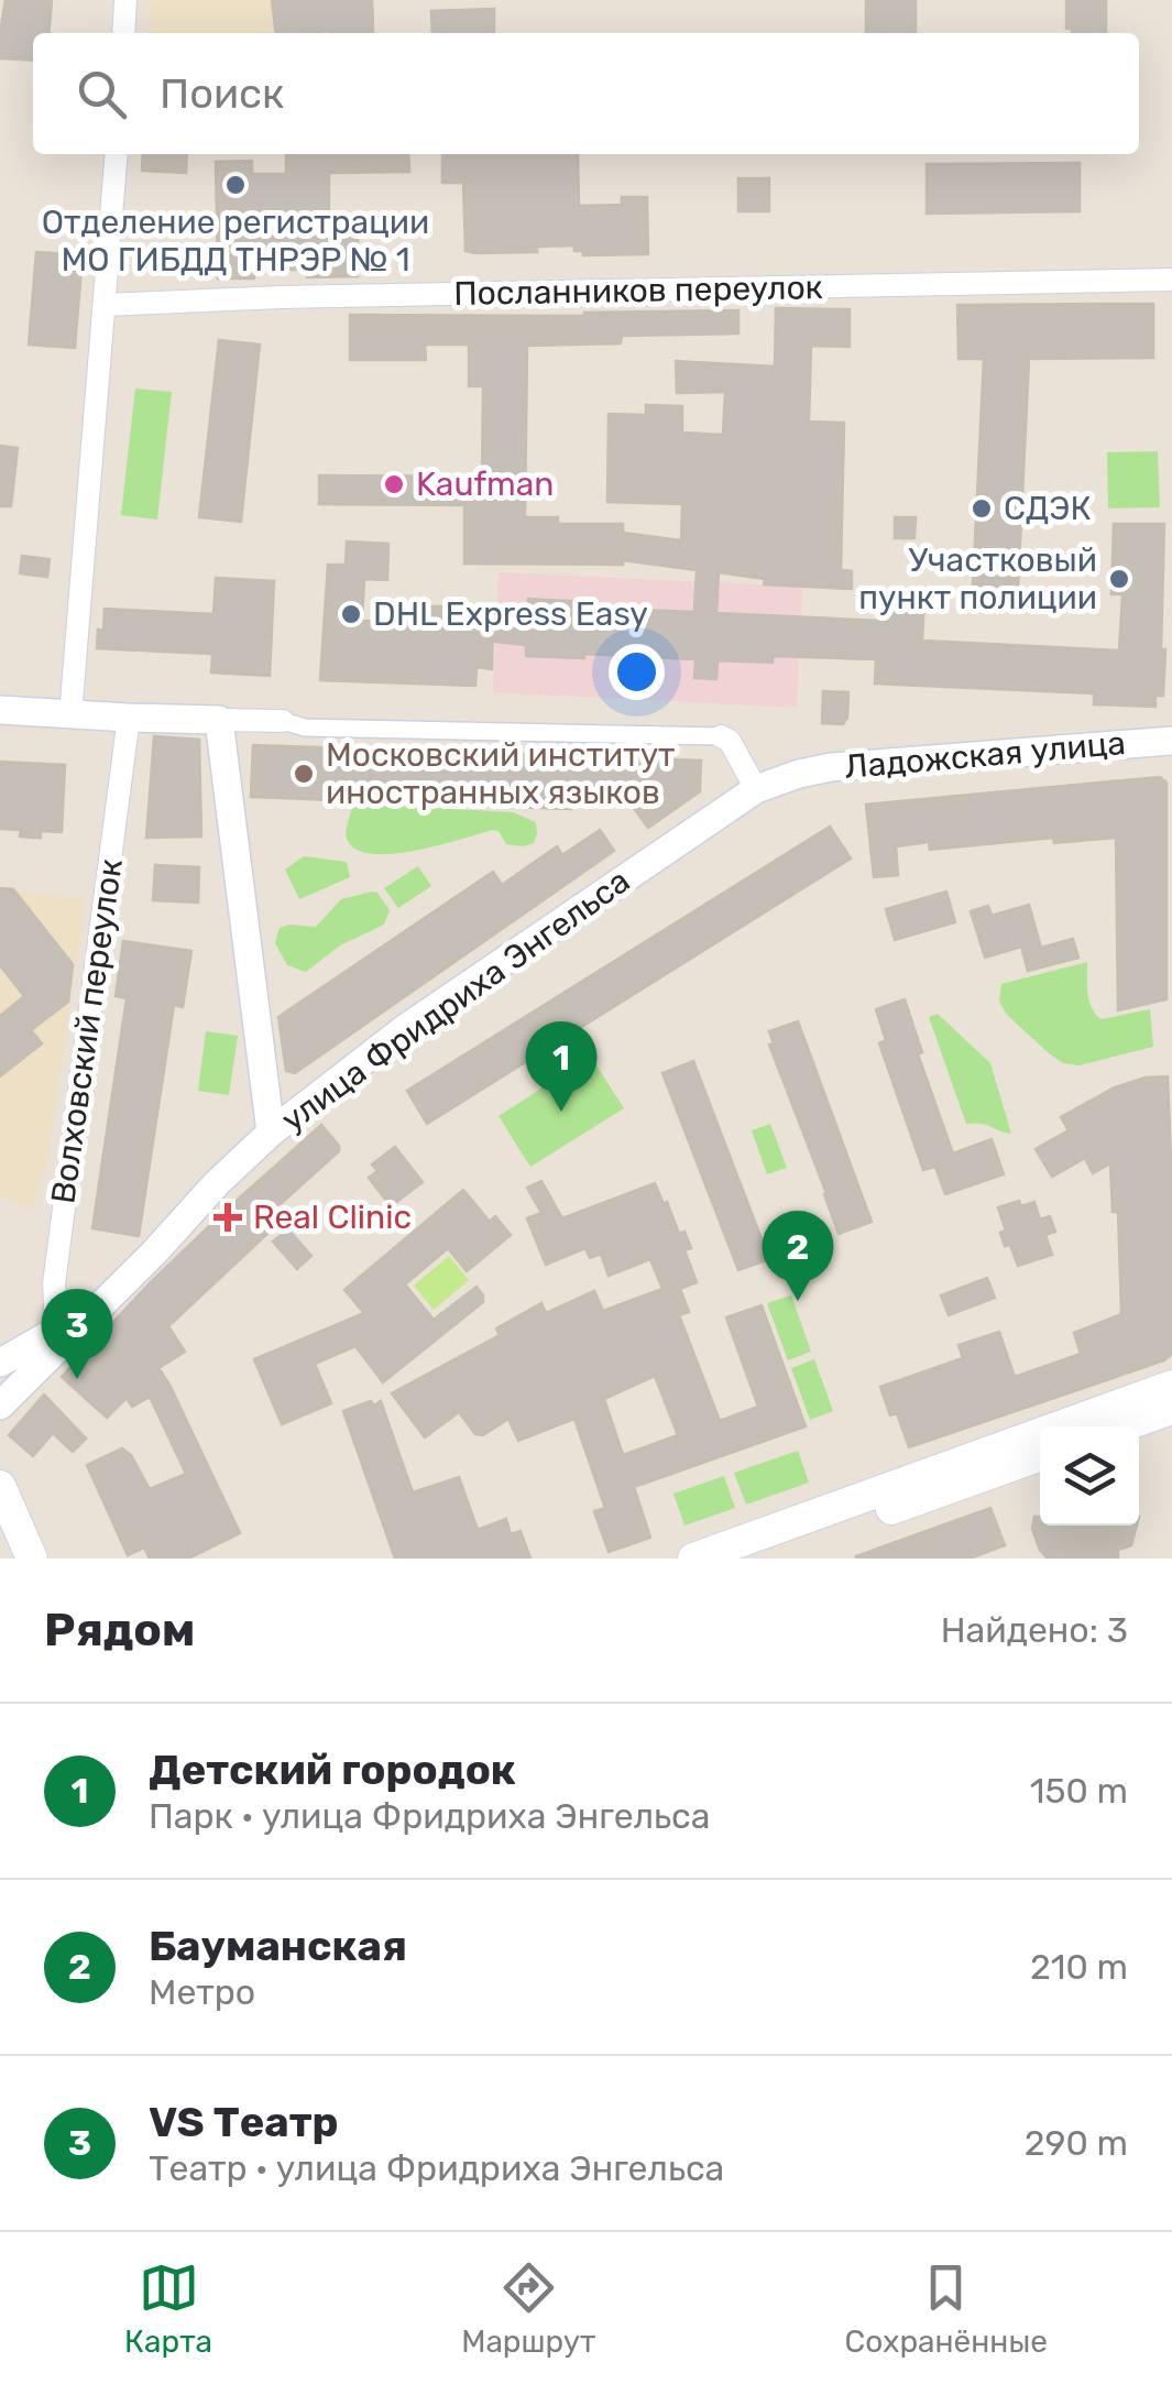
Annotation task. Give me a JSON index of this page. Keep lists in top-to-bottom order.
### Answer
{
  "streets": {
    "street": [
      "Посланников переулок",
      "Ладожская улица",
      "улица Фридриха Энгельса",
      "Волховский переулок"
    ]
  },
  "crossings": [
    ["Ладожская улица", "улица Фридриха Энгельса"],
    ["улица Фридриха Энгельса", "Волховский переулок"]
  ],
  "places": {
    "other": [
      "Отделение регистрации МО ГИБДД ТНРЭР № 1",
      "Kaufman",
      "СДЭК",
      "Участковый пункт полиции",
      "DHL Express Easy",
      "Московский институт иностранных языков"
    ],
    "health": ["Real Clinic"]
  },
  "page": {
    "search": "Поиск",
    "pins": ["1", "2", "3"],
    "heading": ["Рядом", "Найдено: 3"],
    "list": [
      {
        "mark": "1",
        "name": "Детский городок",
        "note": "Парк · улица Фридриха Энгельса",
        "value": "150 m"
      },
      {
        "mark": "2",
        "name": "Бауманская",
        "note": "Метро",
        "value": "210 m"
      },
      {
        "mark": "3",
        "name": "VS Театр",
        "note": "Театр · улица Фридриха Энгельса",
        "value": "290 m"
      }
    ],
    "nav": ["Карта", "Маршрут", "Сохранённые"]
  }
}
